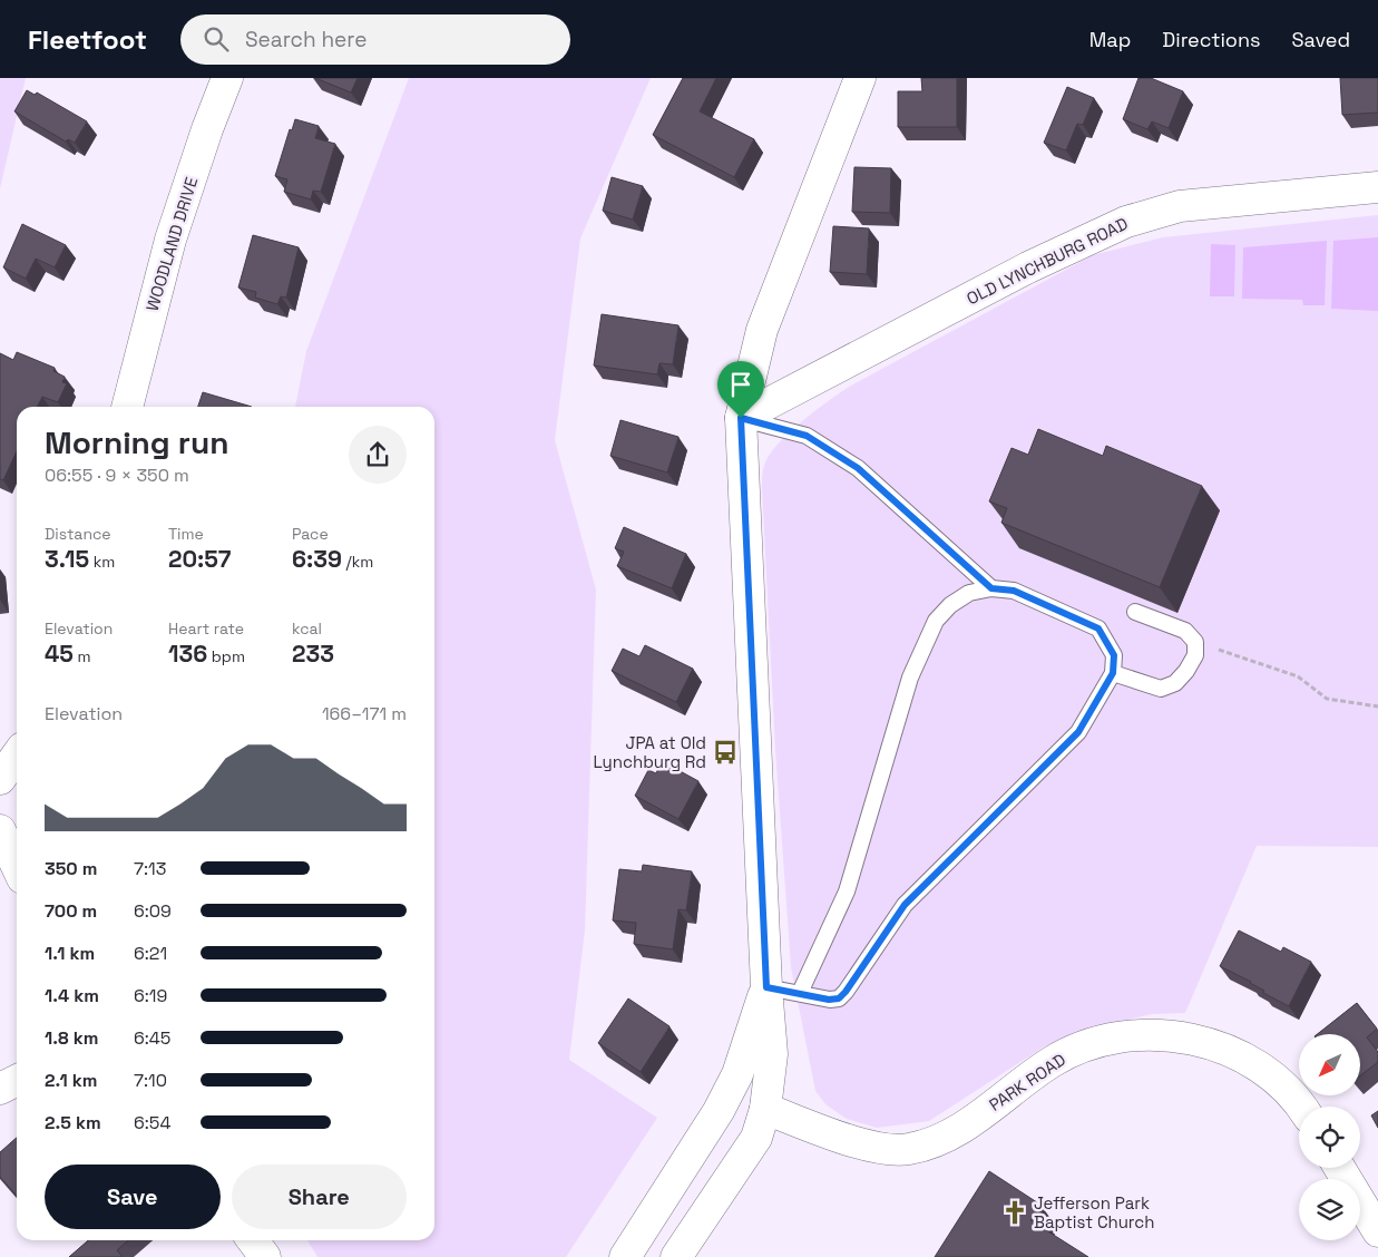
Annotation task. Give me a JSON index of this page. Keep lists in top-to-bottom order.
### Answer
{
  "streets": {
    "street": ["WOODLAND DRIVE", "OLD LYNCHBURG ROAD", "PARK ROAD"]
  },
  "places": {
    "bus stop": ["JPA at Old Lynchburg Rd"],
    "church": ["Jefferson Park Baptist Church"]
  },
  "north": "bottom left",
  "page": {
    "header": "Fleetfoot",
    "search": "Search here",
    "nav": ["Map", "Directions", "Saved"],
    "heading": ["Morning run", "06:55 · 9 × 350 m"],
    "stats": [
      ["Distance", "3.15 km"],
      ["Time", "20:57"],
      ["Pace", "6:39 /km"],
      ["Elevation", "45 m"],
      ["Heart rate", "136 bpm"],
      ["kcal", "233"]
    ],
    "chart": ["Elevation", "166–171 m"],
    "list": [
      {
        "name": "350 m",
        "note": "7:13"
      },
      {
        "name": "700 m",
        "note": "6:09"
      },
      {
        "name": "1.1 km",
        "note": "6:21"
      },
      {
        "name": "1.4 km",
        "note": "6:19"
      },
      {
        "name": "1.8 km",
        "note": "6:45"
      },
      {
        "name": "2.1 km",
        "note": "7:10"
      },
      {
        "name": "2.5 km",
        "note": "6:54"
      }
    ],
    "buttons": ["Save", "Share"]
  }
}
